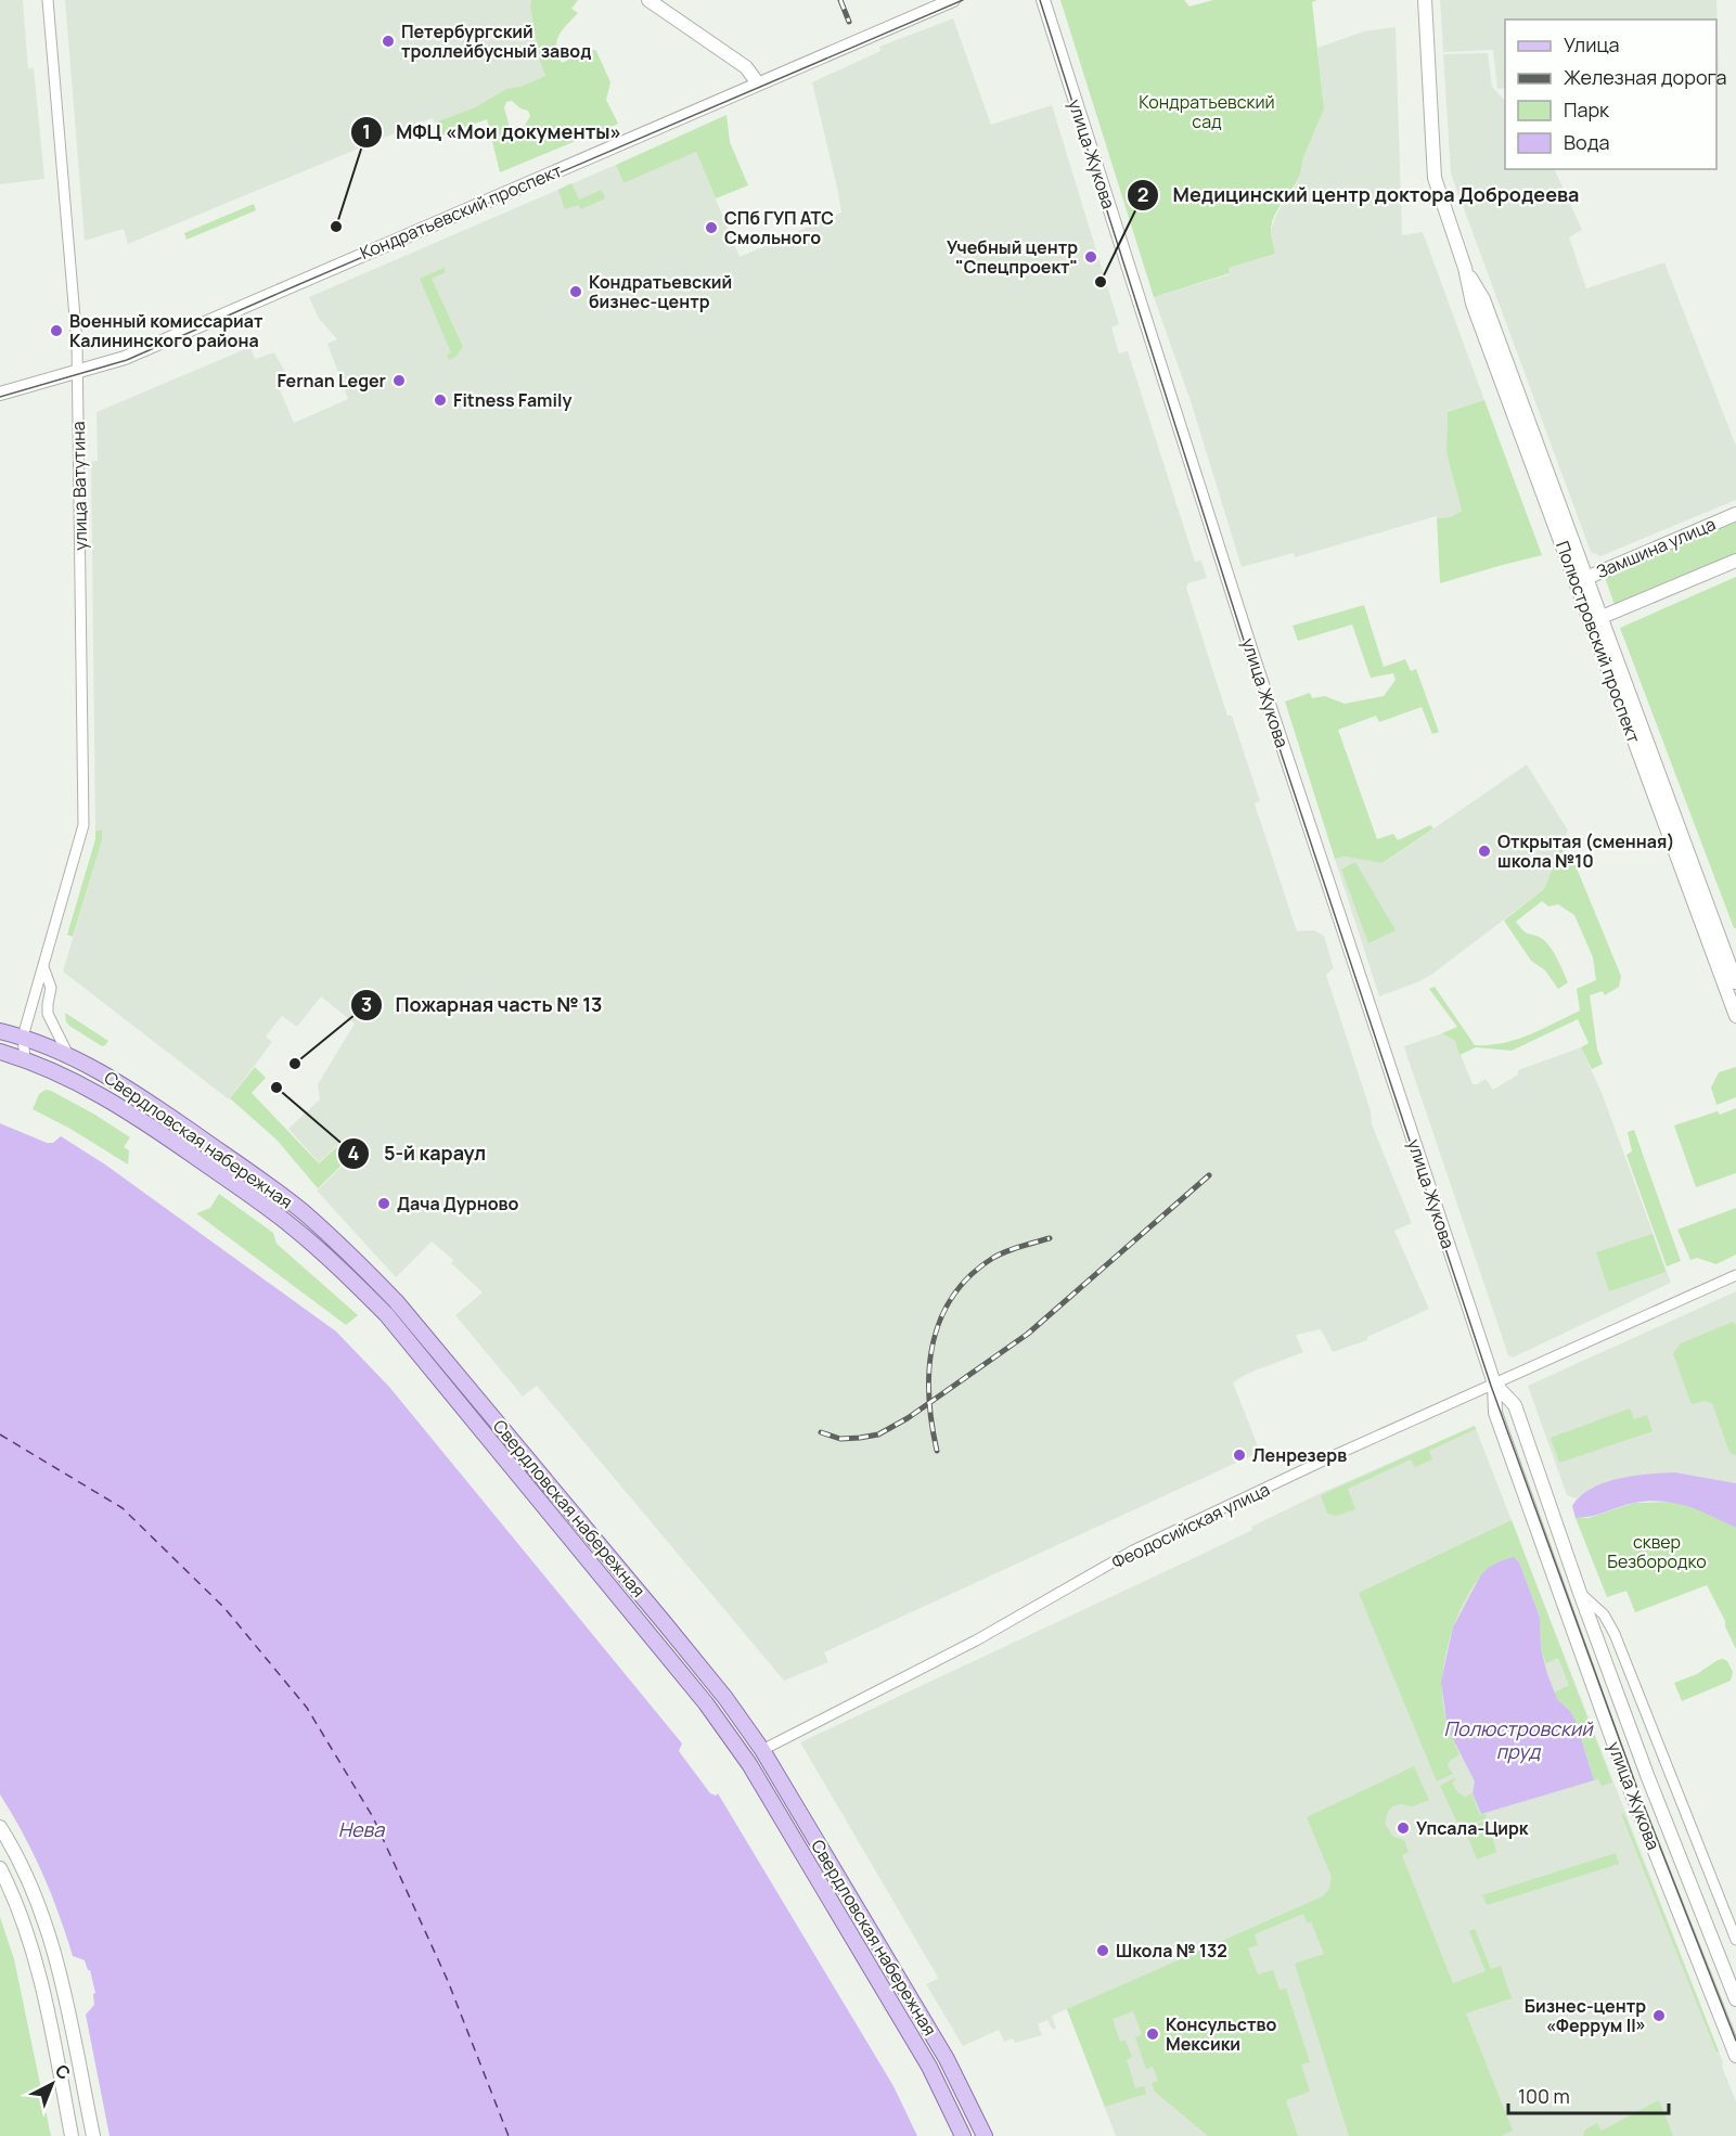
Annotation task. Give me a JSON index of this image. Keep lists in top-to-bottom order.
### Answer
{
  "streets": {
    "main road": ["Свердловская набережная"],
    "street": [
      "улица Жукова",
      "Кондратьевский проспект",
      "улица Ватутина",
      "Замшина улица",
      "Полюстровский проспект",
      "Феодосийская улица"
    ]
  },
  "crossings": [
    ["улица Жукова", "Феодосийская улица"],
    ["Кондратьевский проспект", "улица Ватутина"],
    ["улица Ватутина", "Свердловская набережная"],
    ["Замшина улица", "Полюстровский проспект"],
    ["Свердловская набережная", "Феодосийская улица"]
  ],
  "water": ["Полюстровский пруд", "Нева"],
  "parks": ["Кондратьевский сад", "сквер Безбородко"],
  "places": [
    "Петербургский троллейбусный завод",
    "МФЦ «Мои документы»",
    "СПб ГУП АТС Смольного",
    "Учебный центр \"Спецпроект\"",
    "Медицинский центр доктора Добродеева",
    "Кондратьевский бизнес-центр",
    "Военный комиссариат Калининского района",
    "Fernan Leger",
    "Fitness Family",
    "Открытая (сменная) школа №10",
    "Пожарная часть № 13",
    "5-й караул",
    "Дача Дурново",
    "Ленрезерв",
    "Упсала-Цирк",
    "Школа № 132",
    "Бизнес-центр «Феррум II»",
    "Консульство Мексики"
  ],
  "legend": [
    "Улица",
    "Железная дорога",
    "Парк",
    "Вода"
  ],
  "scale_bar": "100 m",
  "north": "top right"
}
